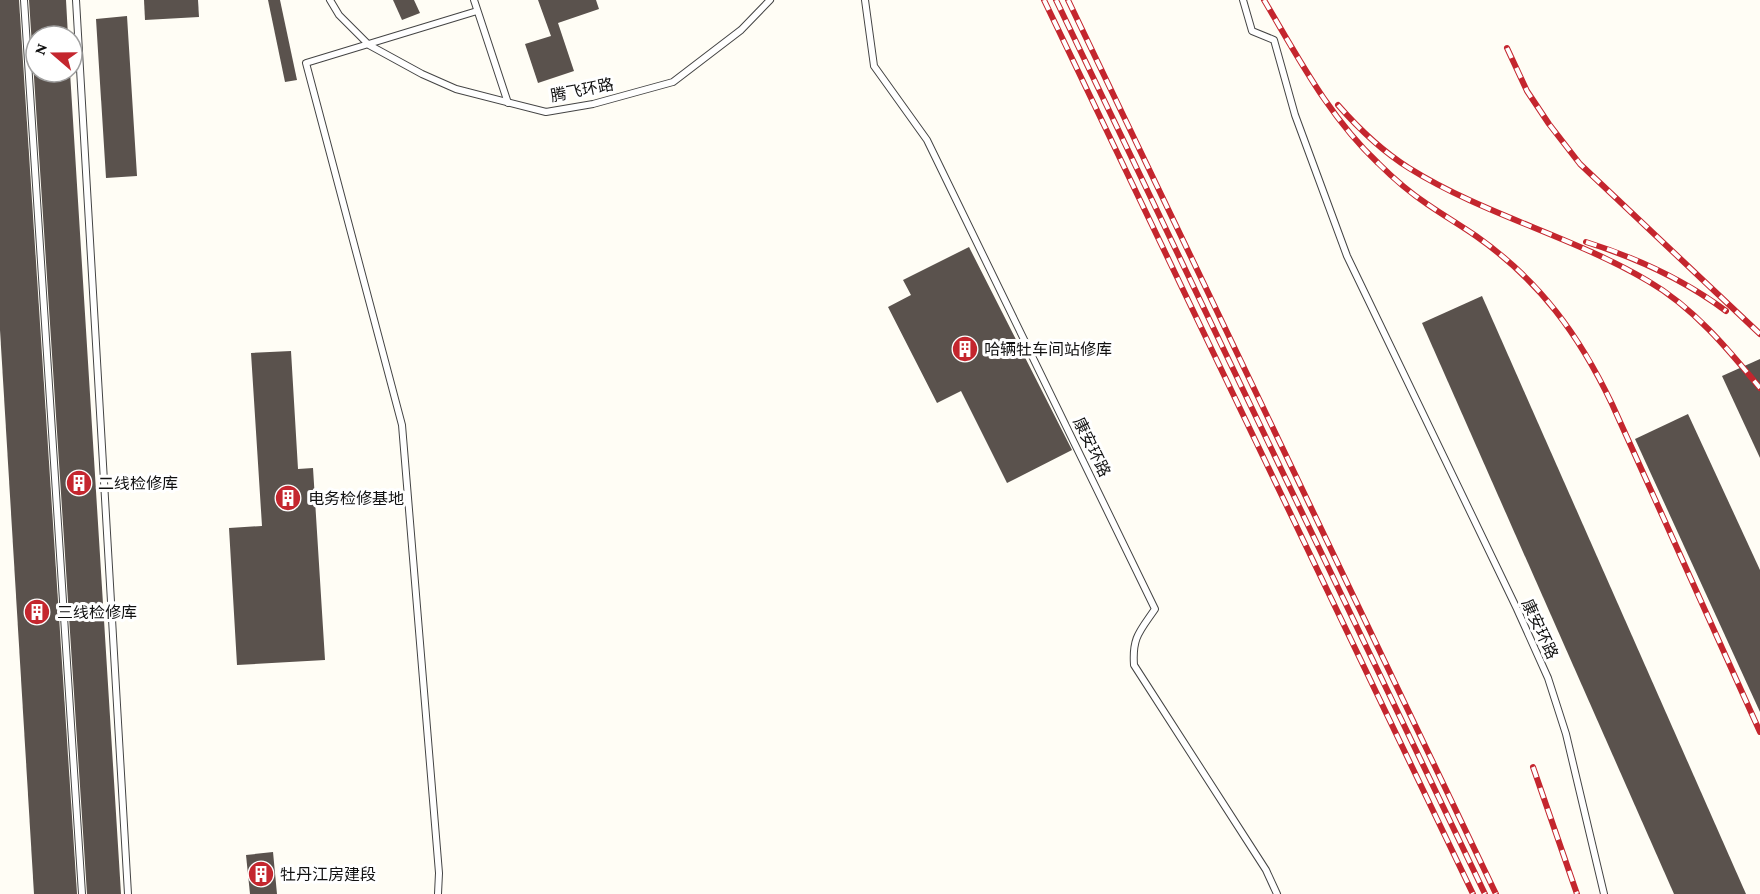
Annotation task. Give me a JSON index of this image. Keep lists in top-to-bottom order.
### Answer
{
  "streets": {
    "lane": ["腾飞环路", "康安环路"]
  },
  "places": {
    "building": [
      "哈辆牡车间站修库",
      "二线检修库",
      "电务检修基地",
      "三线检修库",
      "牡丹江房建段"
    ]
  },
  "north": "left"
}
